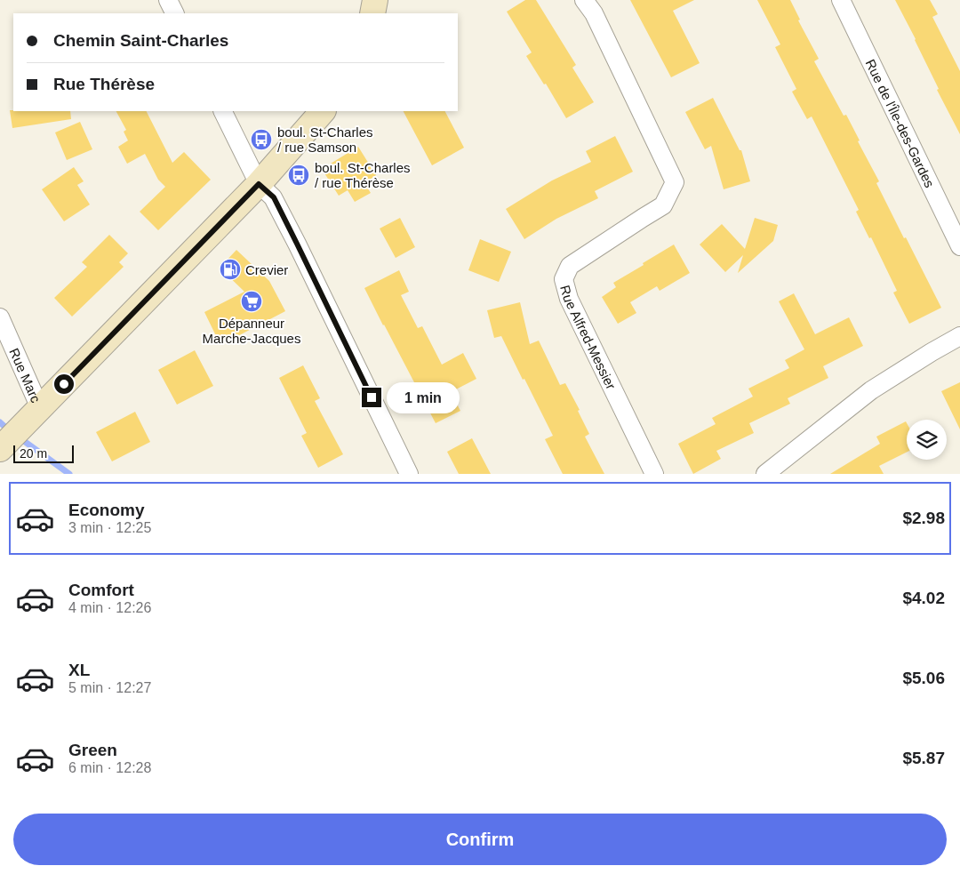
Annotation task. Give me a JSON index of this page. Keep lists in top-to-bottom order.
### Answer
{
  "streets": {
    "street": ["Rue de l'Île-des-Gardes", "Rue Alfred-Messier", "Rue Marc"]
  },
  "places": {
    "bus stop": ["boul. St-Charles / rue Samson", "boul. St-Charles / rue Thérèse"],
    "fuel station": ["Crevier"],
    "supermarket": ["Dépanneur Marche-Jacques"]
  },
  "scale_bar": "20 m",
  "page": {
    "banner": ["Chemin Saint-Charles", "Rue Thérèse"],
    "bubble": "1 min",
    "scale": "20 m",
    "list": [
      {
        "name": "Economy",
        "note": "3 min · 12:25",
        "value": "$2.98"
      },
      {
        "name": "Comfort",
        "note": "4 min · 12:26",
        "value": "$4.02"
      },
      {
        "name": "XL",
        "note": "5 min · 12:27",
        "value": "$5.06"
      },
      {
        "name": "Green",
        "note": "6 min · 12:28",
        "value": "$5.87"
      }
    ],
    "buttons": "Confirm"
  }
}
